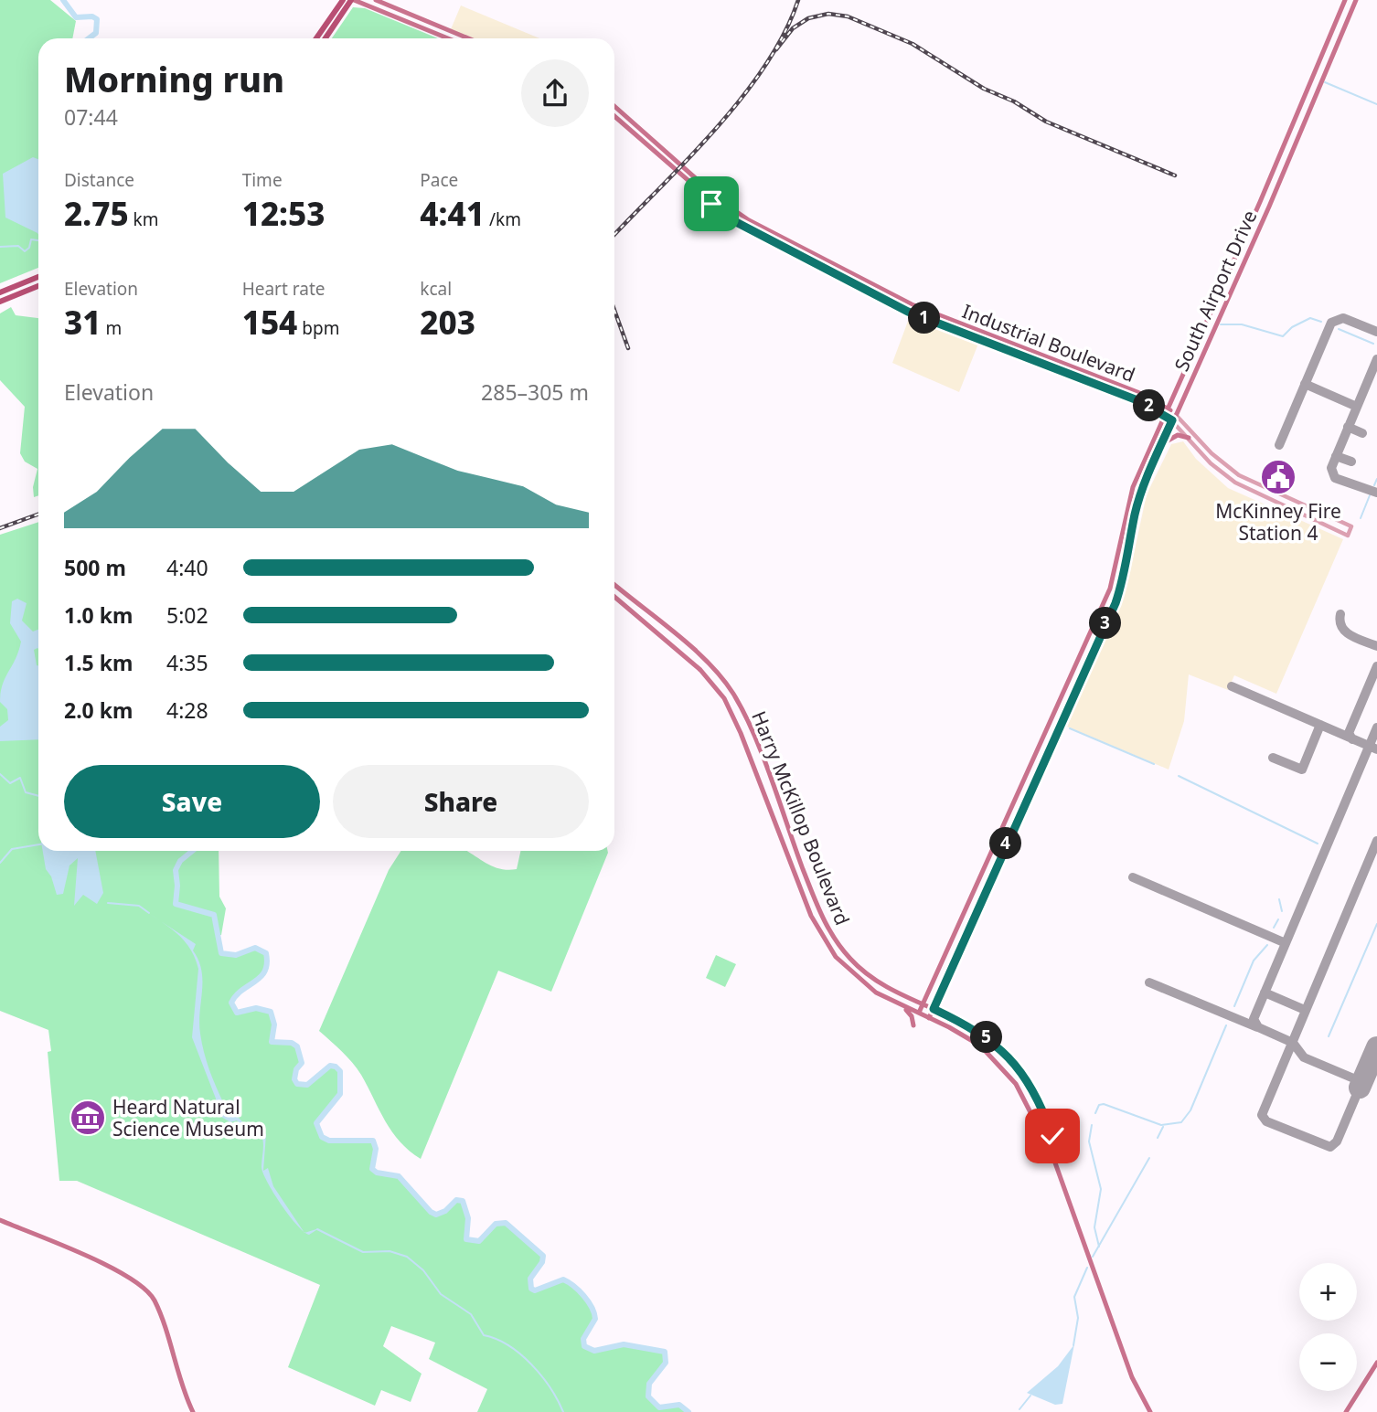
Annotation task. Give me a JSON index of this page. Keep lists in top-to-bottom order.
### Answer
{
  "streets": {
    "main road": ["South Airport Drive", "Industrial Boulevard", "Harry McKillop Boulevard"]
  },
  "crossings": [
    ["South Airport Drive", "Industrial Boulevard"],
    ["South Airport Drive", "Harry McKillop Boulevard"]
  ],
  "places": {
    "public building": ["McKinney Fire Station 4"],
    "museum": ["Heard Natural Science Museum"]
  },
  "page": {
    "heading": ["Morning run", "07:44"],
    "stats": [
      ["Distance", "2.75 km"],
      ["Time", "12:53"],
      ["Pace", "4:41 /km"],
      ["Elevation", "31 m"],
      ["Heart rate", "154 bpm"],
      ["kcal", "203"]
    ],
    "pins": [
      "1",
      "2",
      "3",
      "4",
      "5"
    ],
    "chart": ["Elevation", "285–305 m"],
    "list": [
      {
        "name": "500 m",
        "note": "4:40"
      },
      {
        "name": "1.0 km",
        "note": "5:02"
      },
      {
        "name": "1.5 km",
        "note": "4:35"
      },
      {
        "name": "2.0 km",
        "note": "4:28"
      }
    ],
    "buttons": ["Save", "Share"],
    "map_buttons": ["+", "−"]
  }
}
